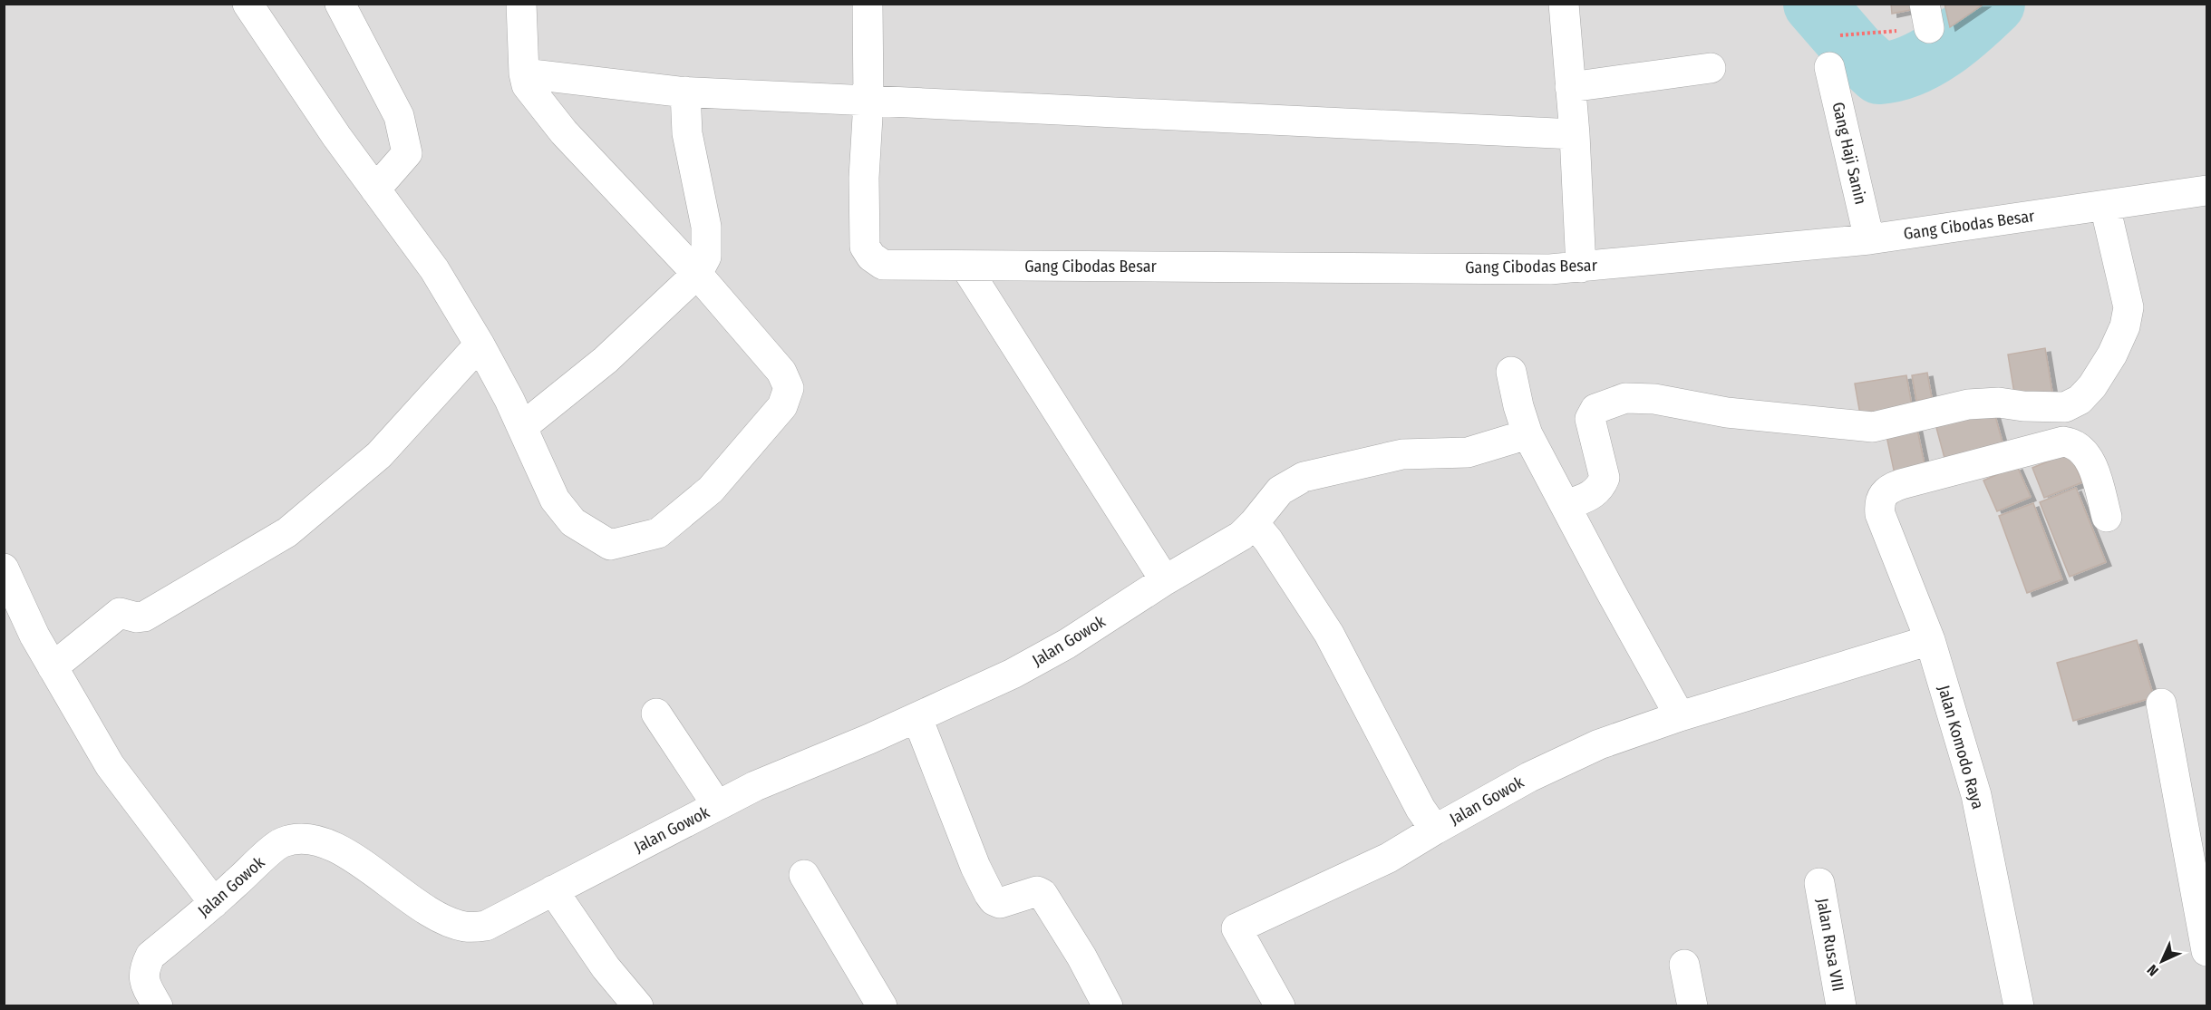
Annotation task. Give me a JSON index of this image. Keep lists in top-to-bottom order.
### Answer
{
  "streets": {
    "street": [
      "Gang Haji Sanin",
      "Gang Cibodas Besar",
      "Jalan Gowok",
      "Jalan Komodo Raya",
      "Jalan Rusa VIII"
    ]
  },
  "crossings": [
    ["Gang Haji Sanin", "Gang Cibodas Besar"],
    ["Jalan Gowok", "Jalan Komodo Raya"]
  ],
  "north": "bottom left"
}
